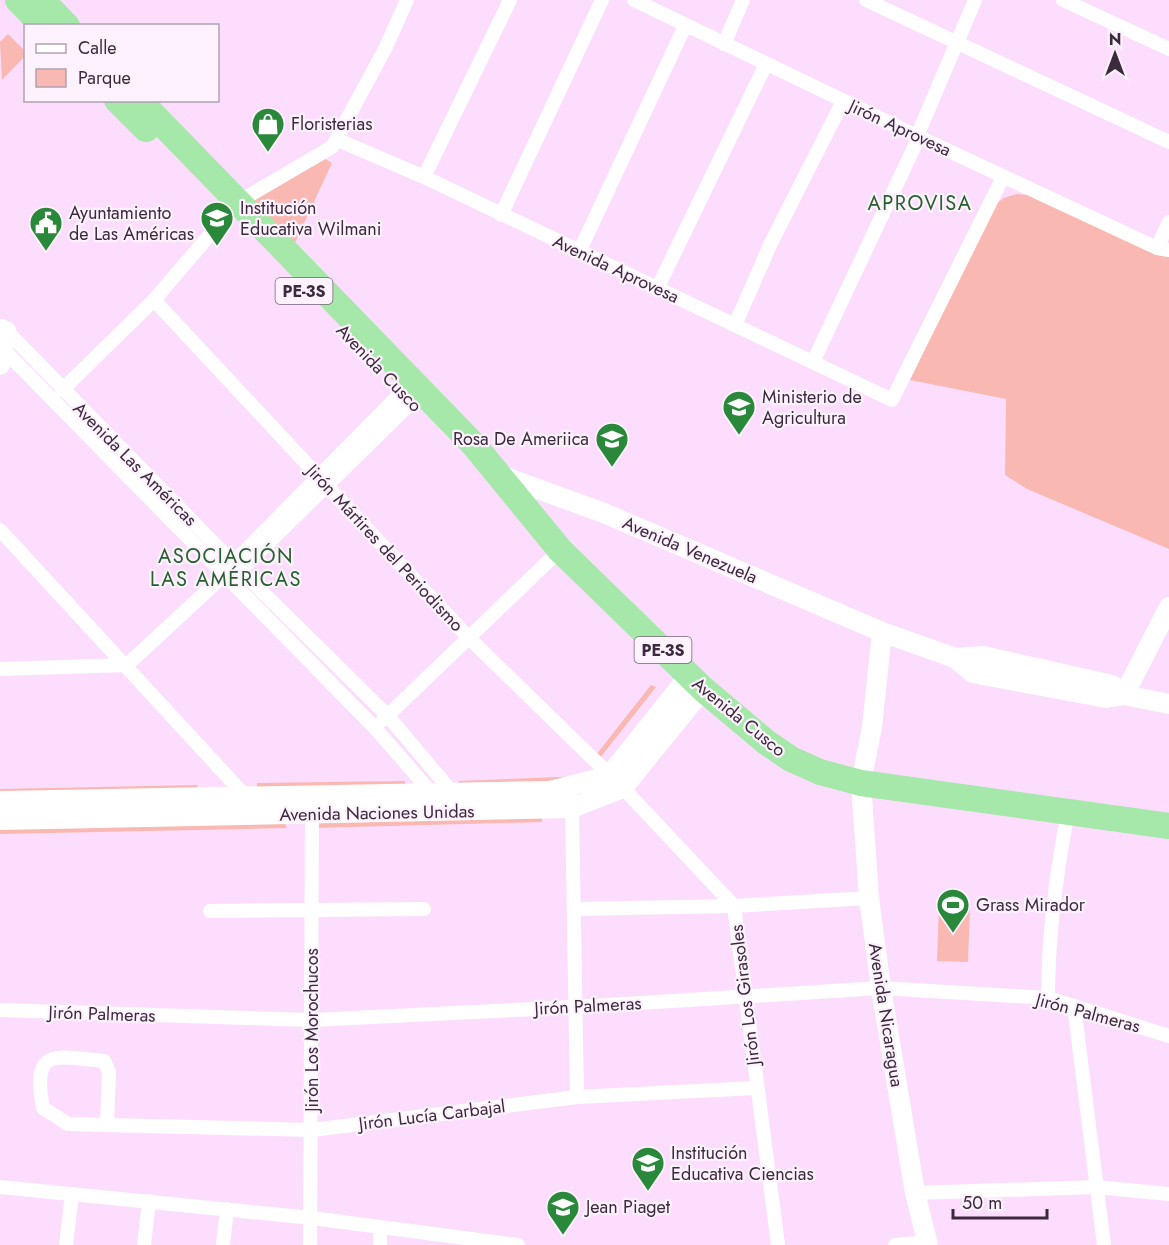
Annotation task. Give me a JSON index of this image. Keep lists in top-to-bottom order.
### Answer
{
  "streets": {
    "highway": ["PE-3S", "Avenida Cusco"],
    "street": [
      "Jirón Aprovesa",
      "Avenida Aprovesa",
      "Avenida Las Américas",
      "Jirón Mártires del Periodismo",
      "Avenida Venezuela",
      "Avenida Naciones Unidas",
      "Jirón Los Girasoles",
      "Jirón Palmeras",
      "Avenida Nicaragua",
      "Jirón Los Morochucos",
      "Jirón Lucía Carbajal"
    ]
  },
  "crossings": [
    ["Jirón Aprovesa", "Avenida Aprovesa"],
    ["Avenida Cusco", "Avenida Venezuela"],
    ["Avenida Cusco", "Avenida Naciones Unidas"],
    ["Avenida Cusco", "Avenida Nicaragua"],
    ["Avenida Las Américas", "Avenida Naciones Unidas"],
    ["Jirón Mártires del Periodismo", "Avenida Naciones Unidas"],
    ["Jirón Mártires del Periodismo", "Jirón Los Girasoles"],
    ["Avenida Naciones Unidas", "Jirón Los Girasoles"],
    ["Avenida Naciones Unidas", "Jirón Los Morochucos"],
    ["Jirón Los Girasoles", "Jirón Palmeras"],
    ["Jirón Los Girasoles", "Jirón Lucía Carbajal"],
    ["Jirón Palmeras", "Avenida Nicaragua"],
    ["Jirón Palmeras", "Jirón Los Morochucos"],
    ["Jirón Los Morochucos", "Jirón Lucía Carbajal"]
  ],
  "districts": ["APROVISA", "ASOCIACIÓN LAS AMÉRICAS"],
  "places": {
    "shop": ["Floristerias"],
    "school or university": [
      "Institución Educativa Wilmani",
      "Ministerio de Agricultura",
      "Rosa De Ameriica",
      "Institución Educativa Ciencias",
      "Jean Piaget"
    ],
    "public building": ["Ayuntamiento de Las Américas"],
    "sports": ["Grass Mirador"]
  },
  "legend": ["Calle", "Parque"],
  "scale_bar": "50 m",
  "north": "top"
}
